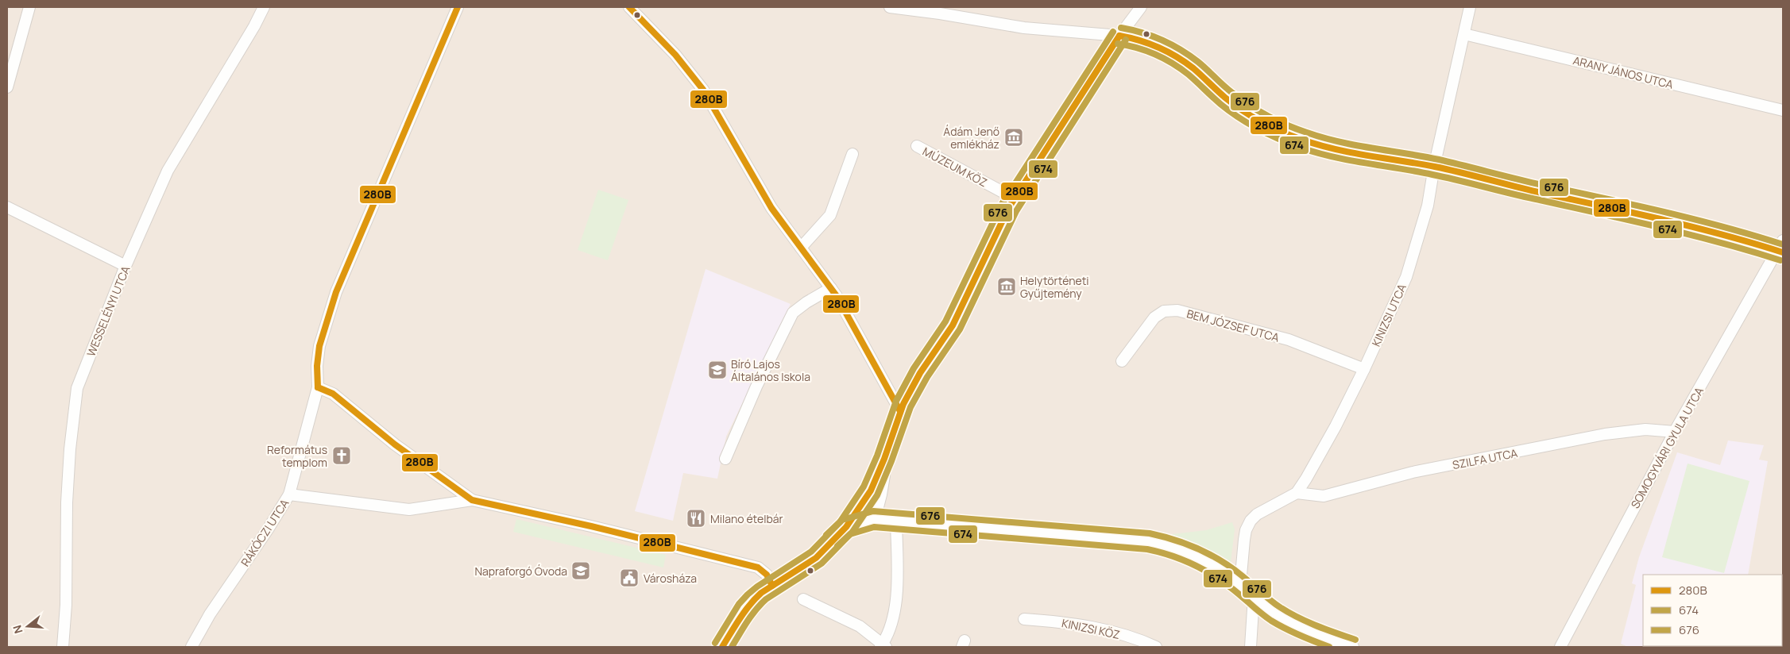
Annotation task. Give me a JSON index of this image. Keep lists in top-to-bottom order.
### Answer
{
  "streets": {
    "street": [
      "ARANY JÁNOS UTCA",
      "MÚZEUM KÖZ",
      "WESSELÉNYI UTCA",
      "KINIZSI UTCA",
      "BEM JÓZSEF UTCA",
      "SOMOGYVÁRI GYULA UTCA",
      "SZILFA UTCA",
      "RÁKÓCZI UTCA",
      "KINIZSI KÖZ"
    ]
  },
  "crossings": [
    ["ARANY JÁNOS UTCA", "KINIZSI UTCA"],
    ["KINIZSI UTCA", "BEM JÓZSEF UTCA"],
    ["KINIZSI UTCA", "SZILFA UTCA"],
    ["SOMOGYVÁRI GYULA UTCA", "SZILFA UTCA"]
  ],
  "places": {
    "museum": ["Ádám Jenő emlékház", "Helytörténeti Gyűjtemény"],
    "school or university": ["Bíró Lajos Általános Iskola", "Napraforgó Óvoda"],
    "church": ["Református templom"],
    "restaurant": ["Milano ételbár"],
    "public building": ["Városháza"]
  },
  "lines": ["transit line 280B", "transit line 676", "transit line 674"],
  "legend": ["280B", "674", "676"],
  "north": "left"
}
